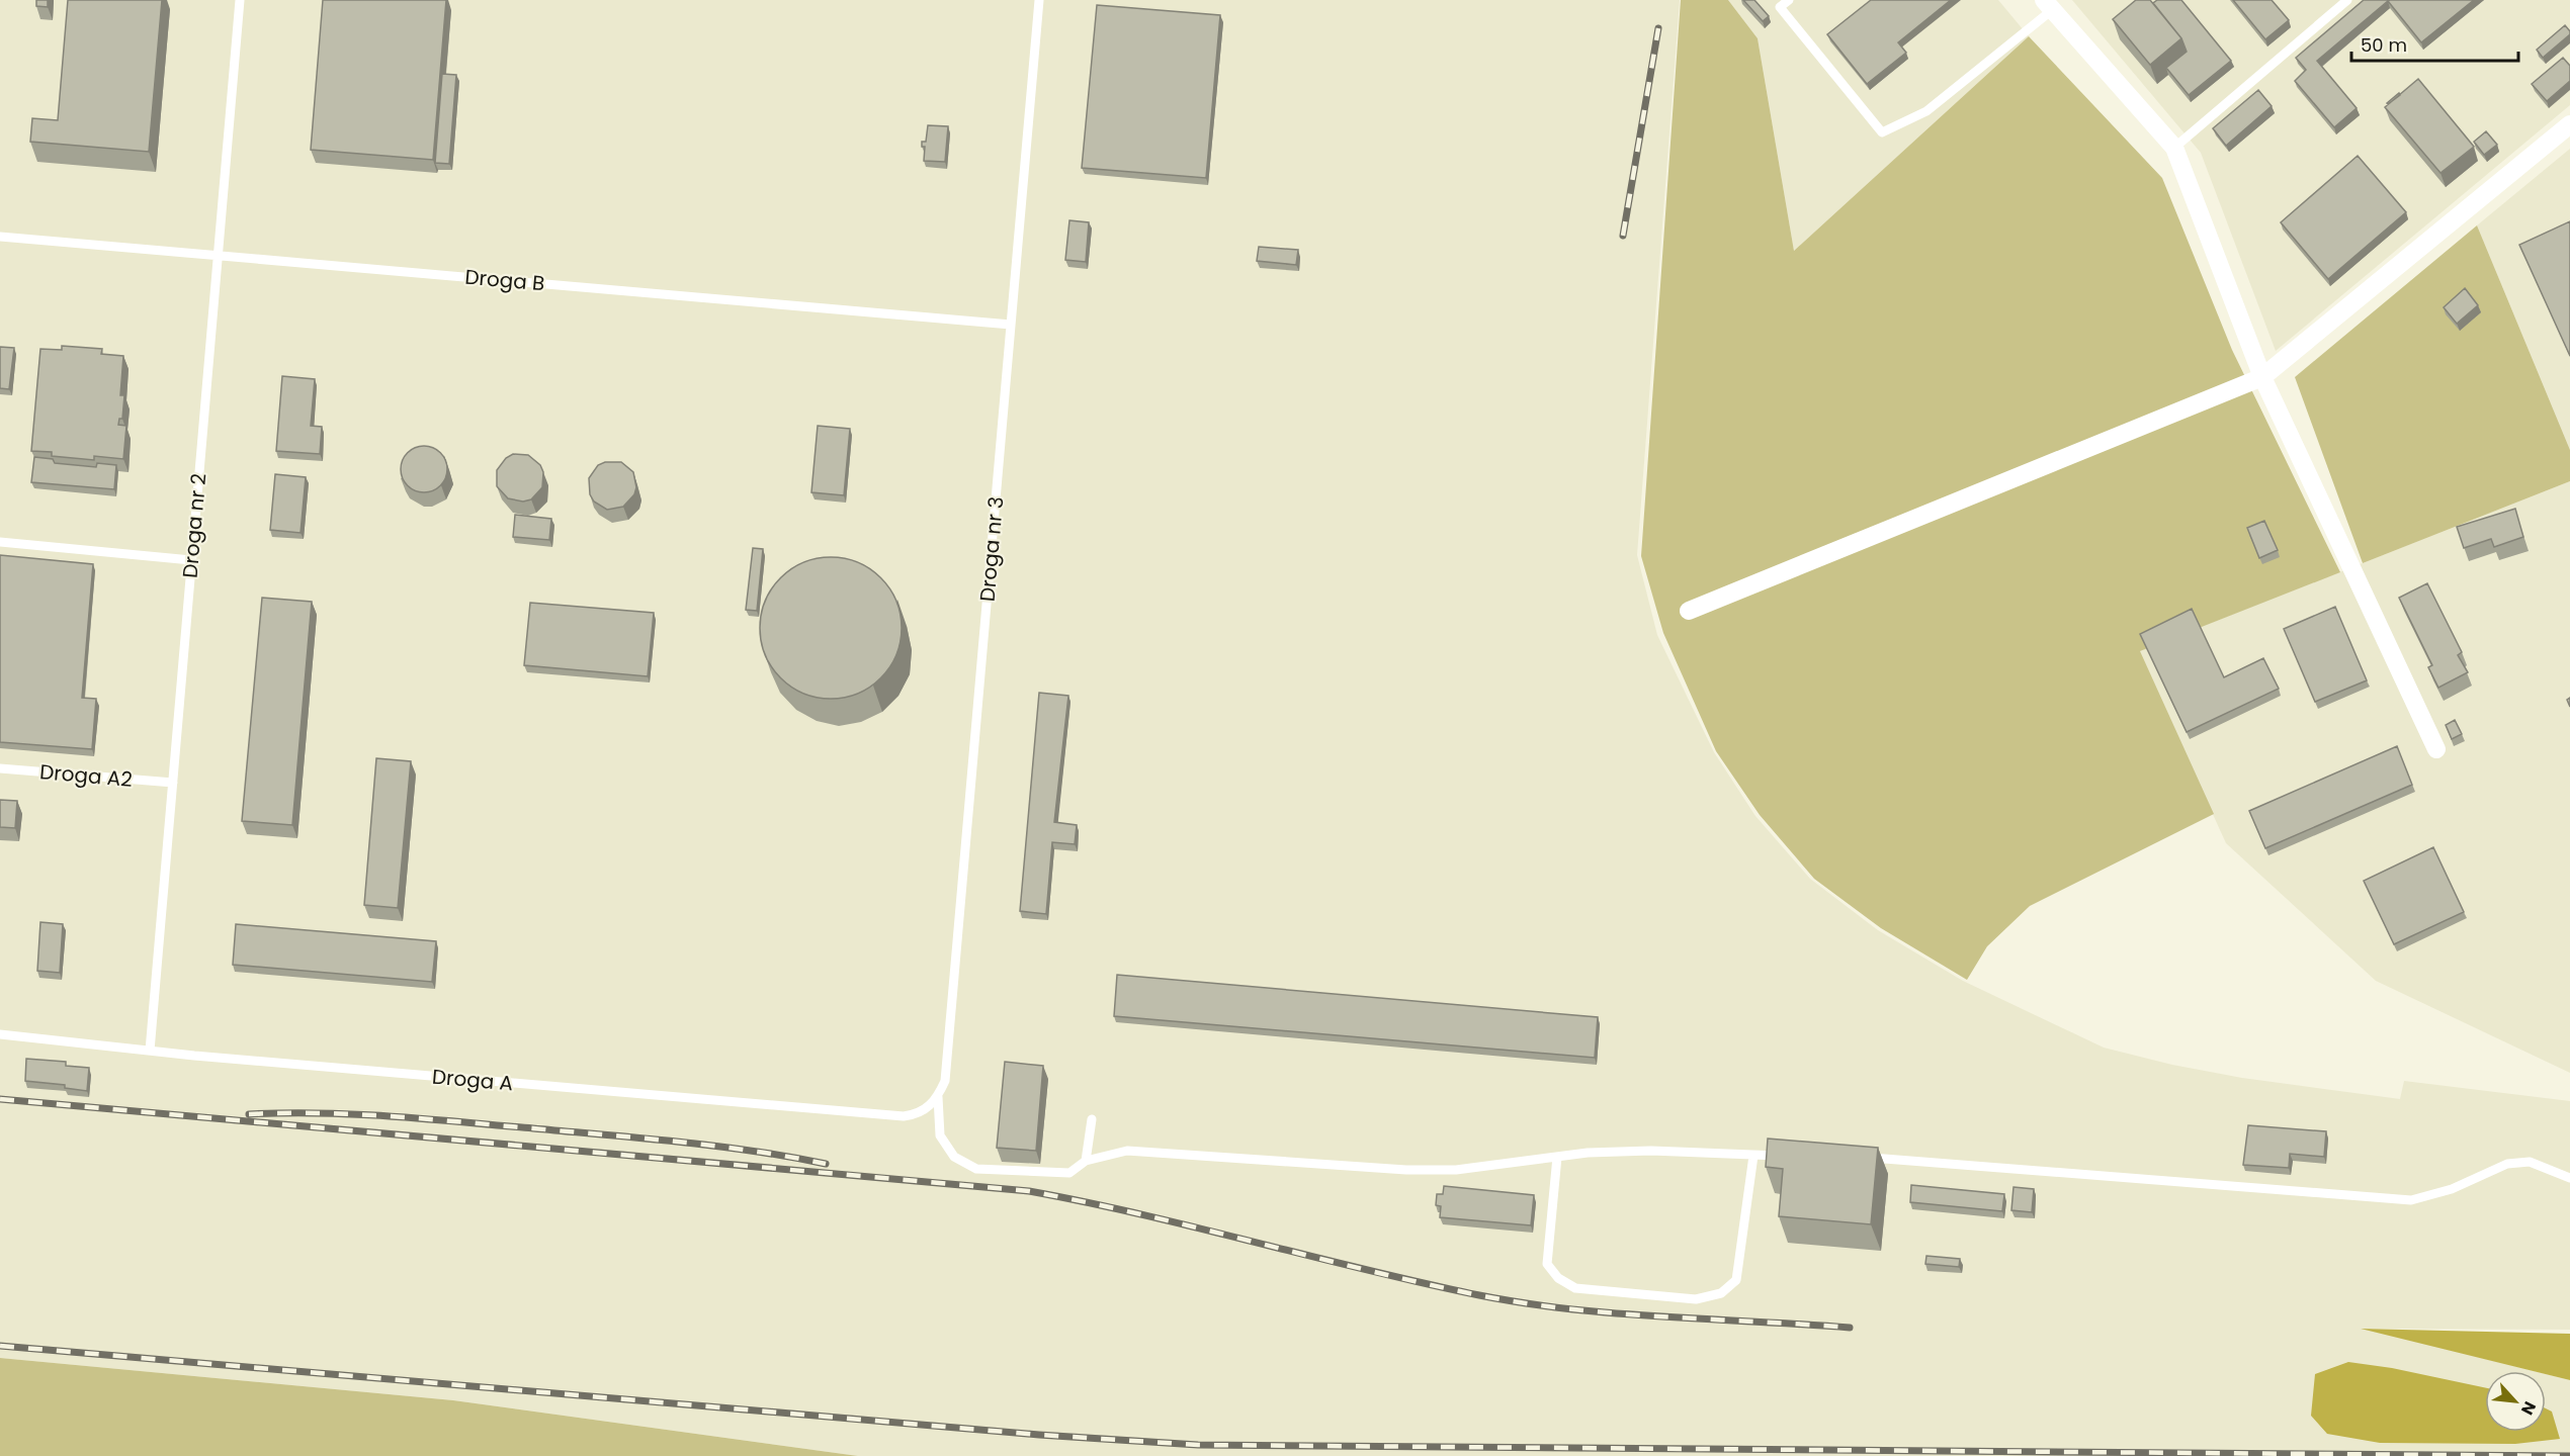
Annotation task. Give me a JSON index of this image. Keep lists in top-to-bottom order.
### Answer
{
  "streets": {
    "lane": [
      "Droga B",
      "Droga nr 2",
      "Droga nr 3",
      "Droga A2",
      "Droga A"
    ]
  },
  "crossings": [
    ["Droga B", "Droga nr 2"],
    ["Droga B", "Droga nr 3"],
    ["Droga nr 2", "Droga A2"],
    ["Droga nr 2", "Droga A"],
    ["Droga nr 3", "Droga A"]
  ],
  "scale_bar": "50 m",
  "north": "bottom right"
}
